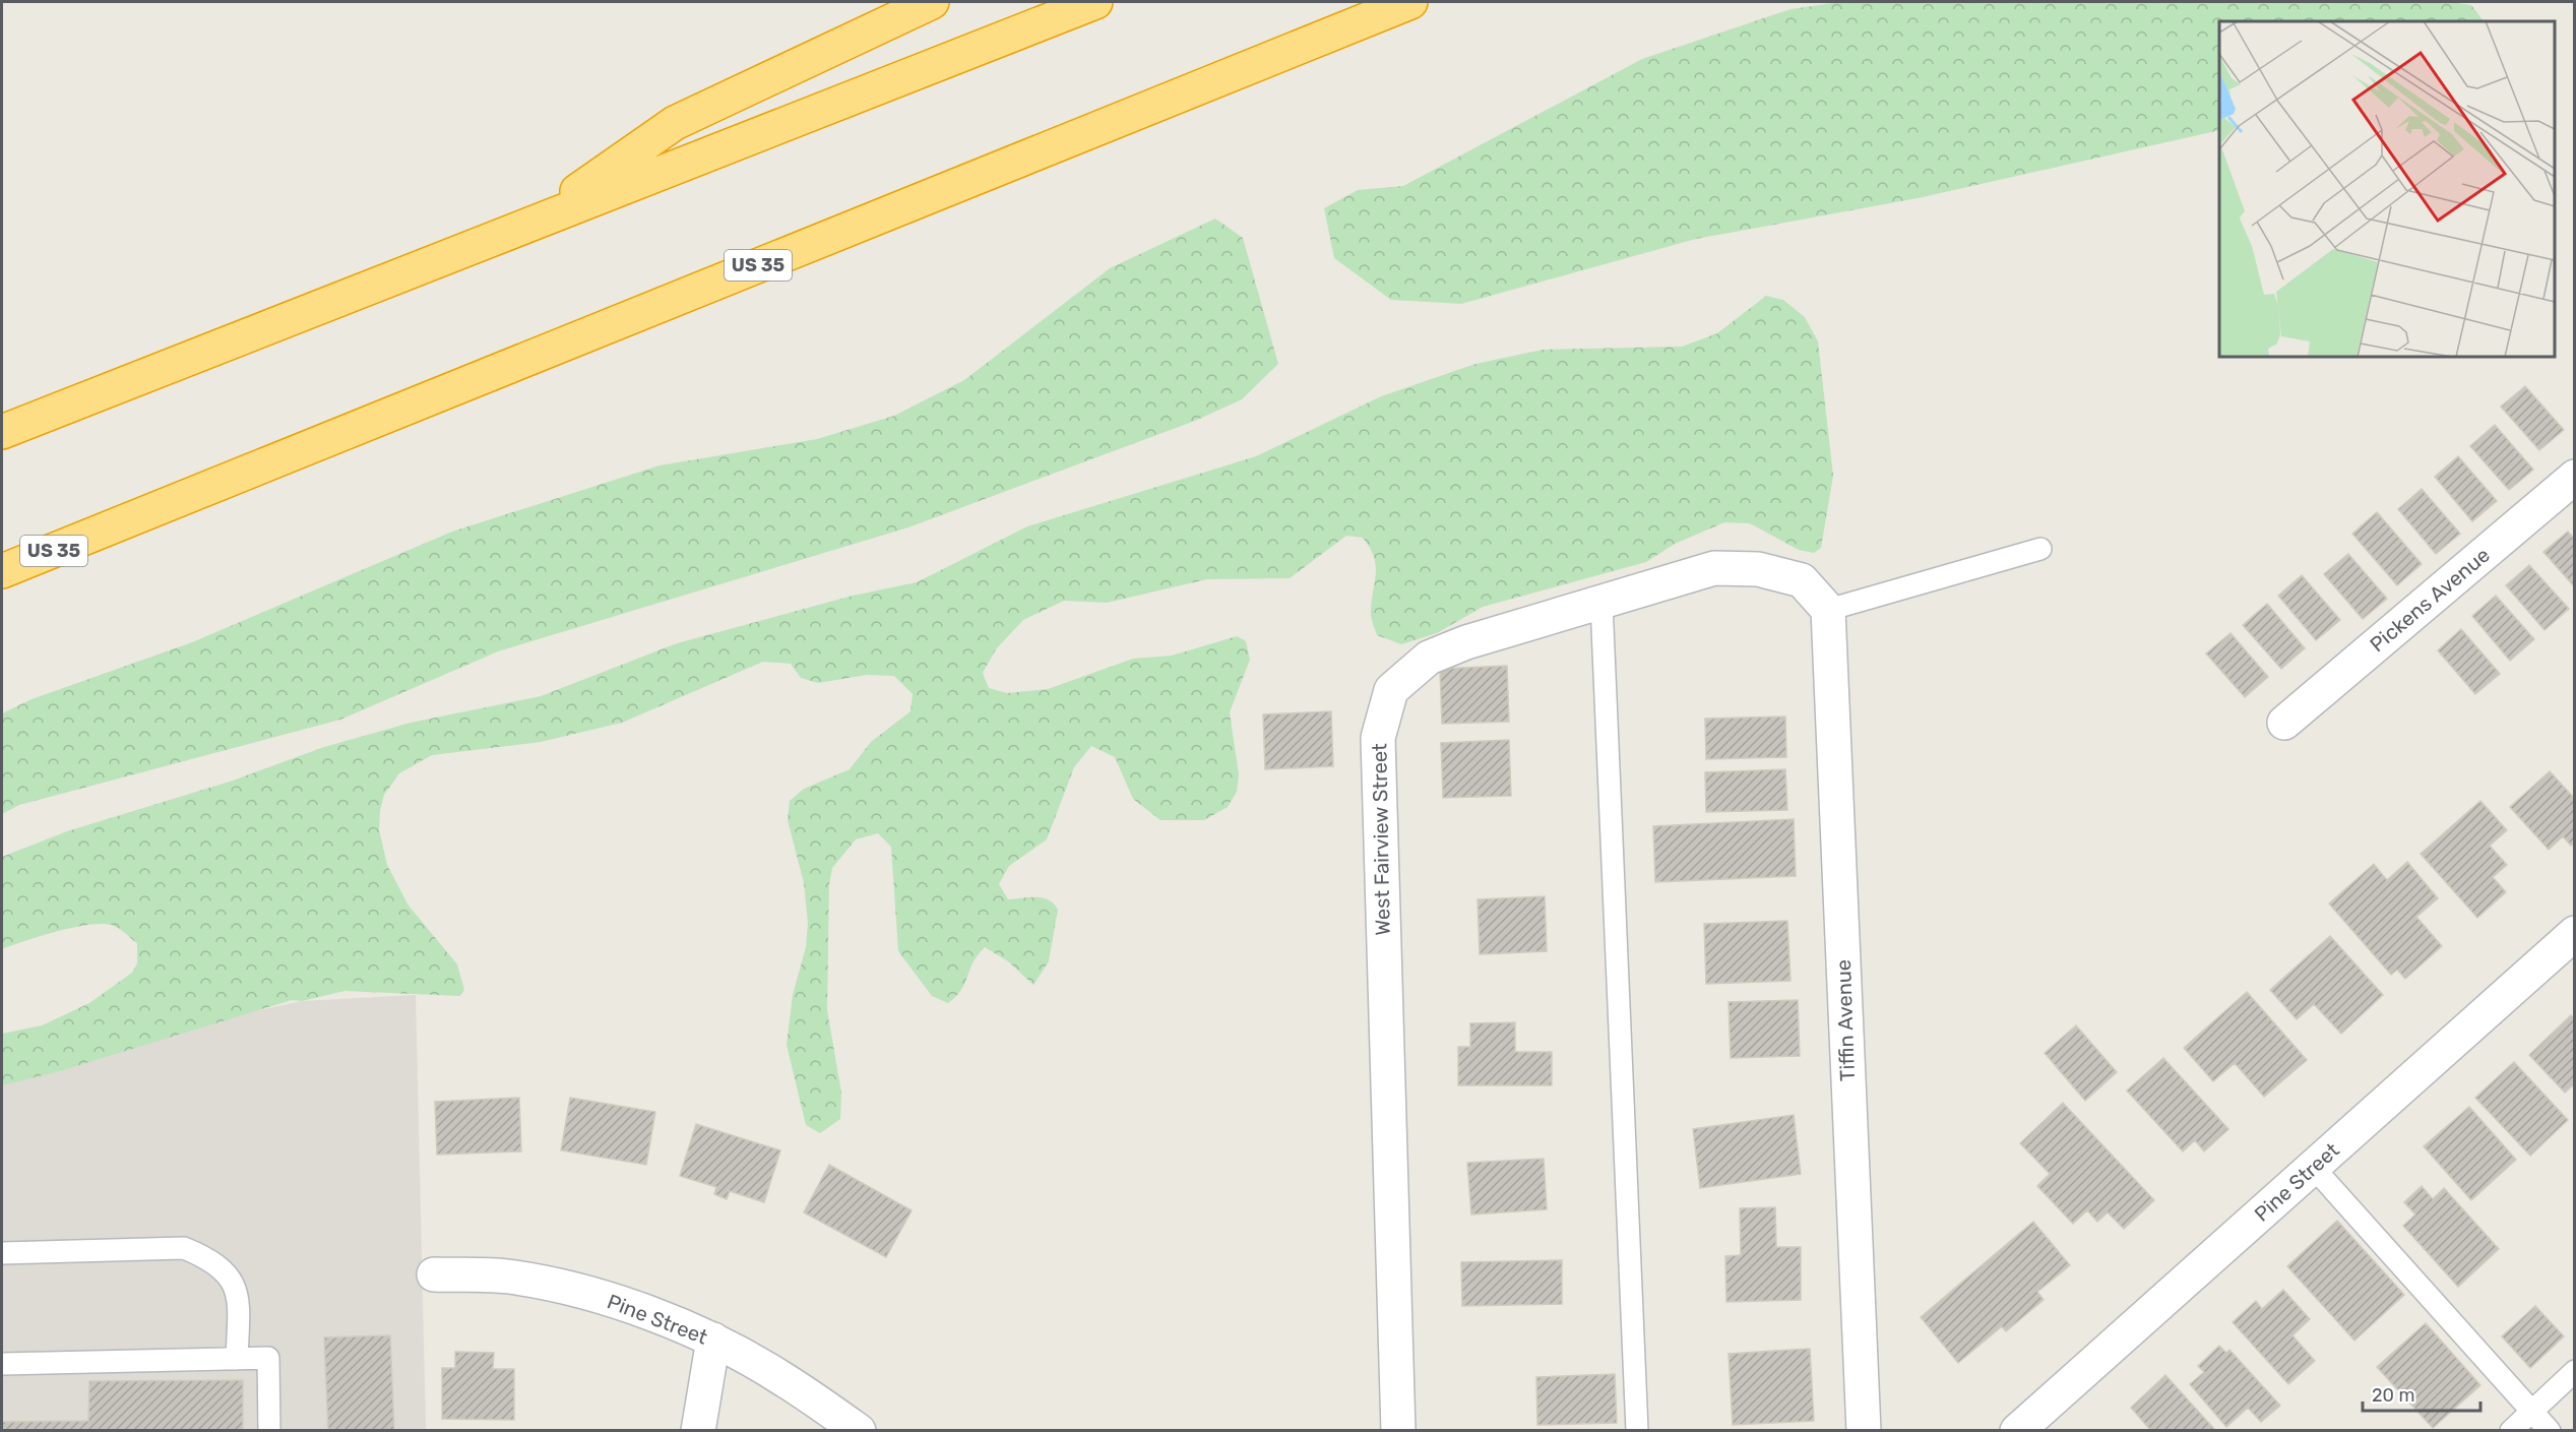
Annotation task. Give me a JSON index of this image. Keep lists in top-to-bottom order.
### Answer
{
  "streets": {
    "highway": ["US 35"],
    "street": [
      "Pickens Avenue",
      "West Fairview Street",
      "Tiffin Avenue",
      "Pine Street"
    ]
  },
  "crossings": [
    ["West Fairview Street", "Tiffin Avenue"]
  ],
  "scale_bar": "20 m"
}
